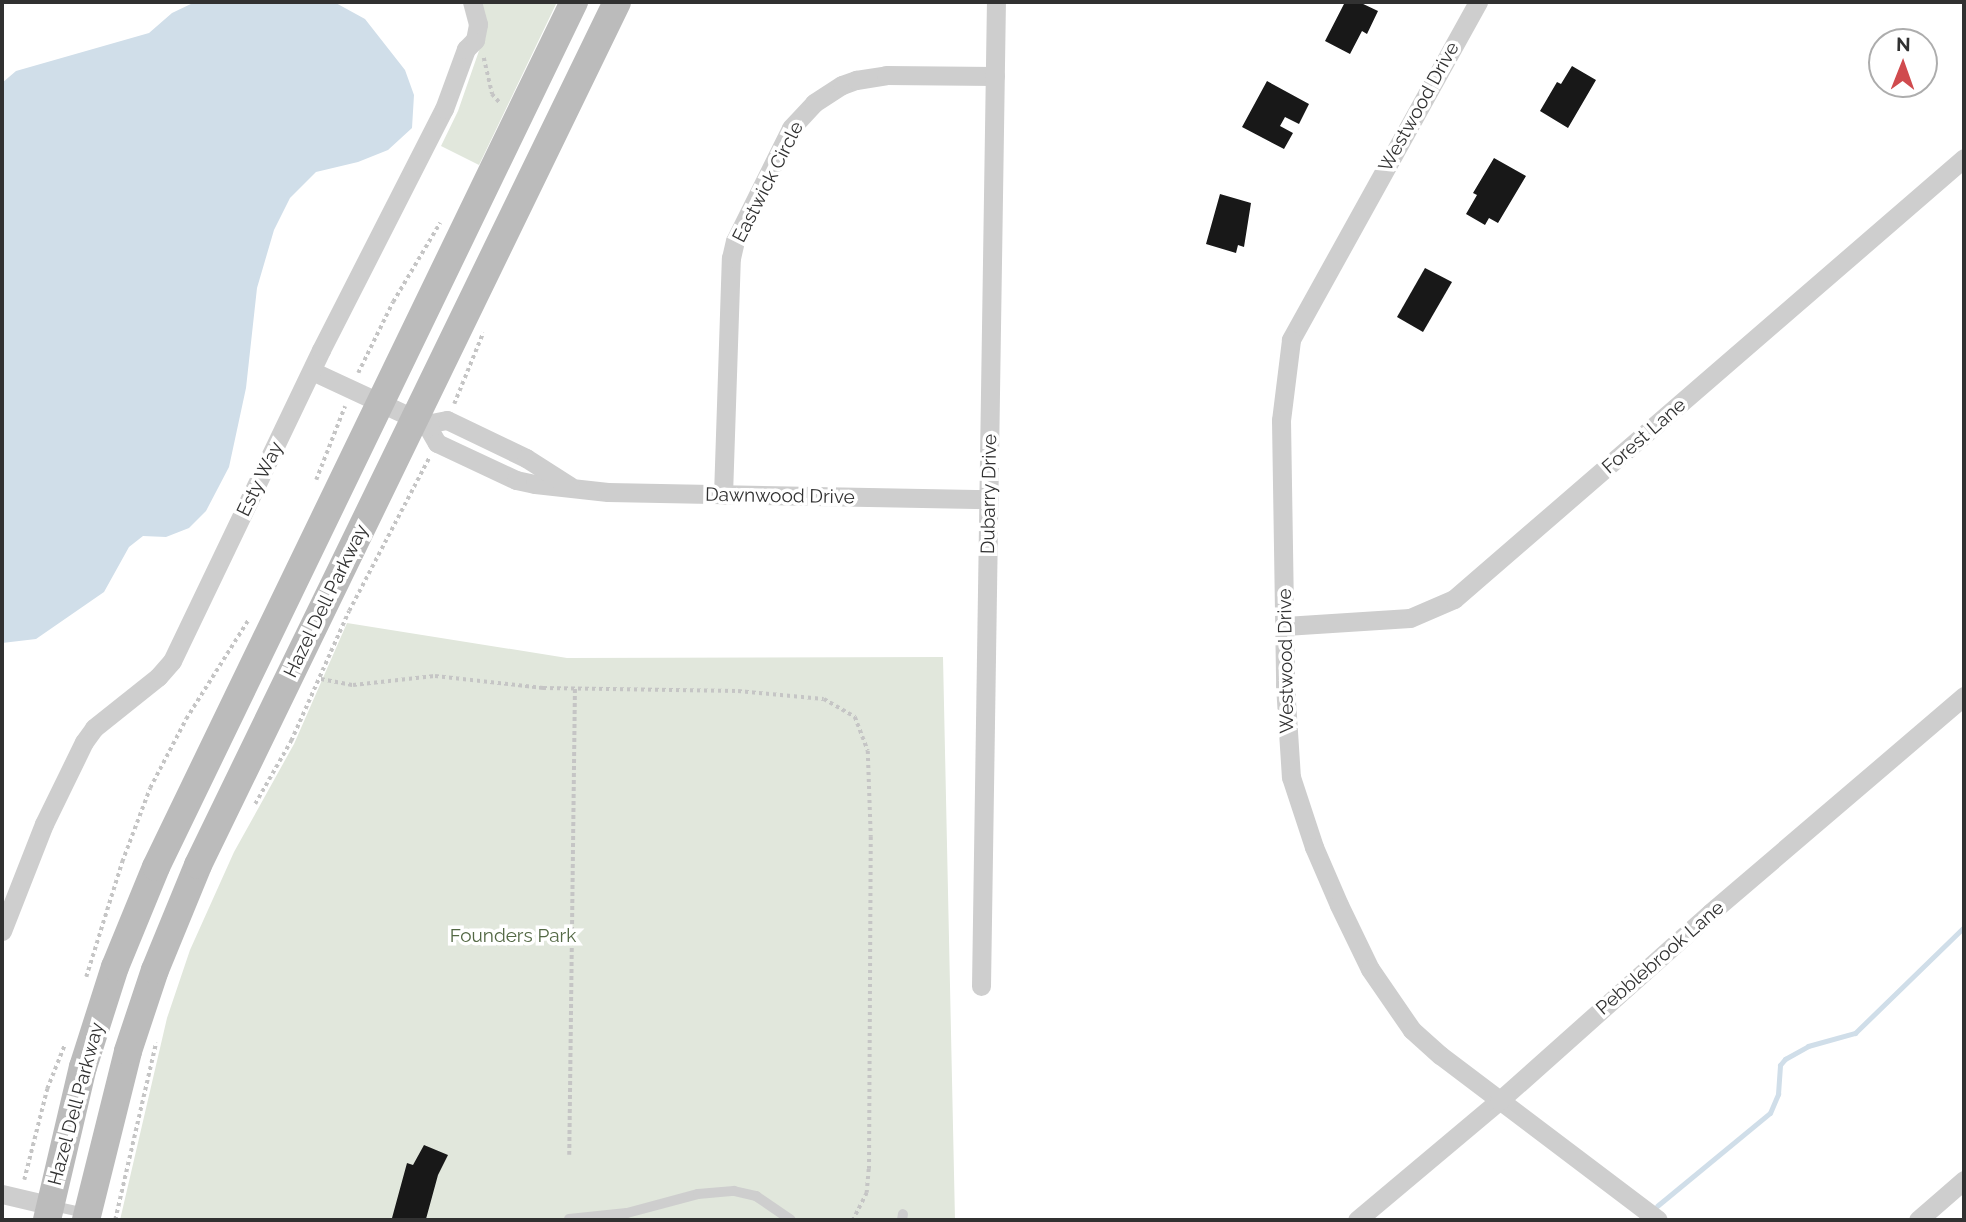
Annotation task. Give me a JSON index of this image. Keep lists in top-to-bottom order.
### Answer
{
  "streets": {
    "main road": ["Hazel Dell Parkway"],
    "street": [
      "Westwood Drive",
      "Eastwick Circle",
      "Forest Lane",
      "Esty Way",
      "Dubarry Drive",
      "Dawnwood Drive",
      "Pebblebrook Lane"
    ]
  },
  "crossings": [
    ["Westwood Drive", "Forest Lane"],
    ["Westwood Drive", "Pebblebrook Lane"],
    ["Eastwick Circle", "Dubarry Drive"],
    ["Eastwick Circle", "Dawnwood Drive"],
    ["Esty Way", "Dawnwood Drive"],
    ["Dubarry Drive", "Dawnwood Drive"],
    ["Dawnwood Drive", "Hazel Dell Parkway"]
  ],
  "parks": ["Founders Park"],
  "north": "top"
}
